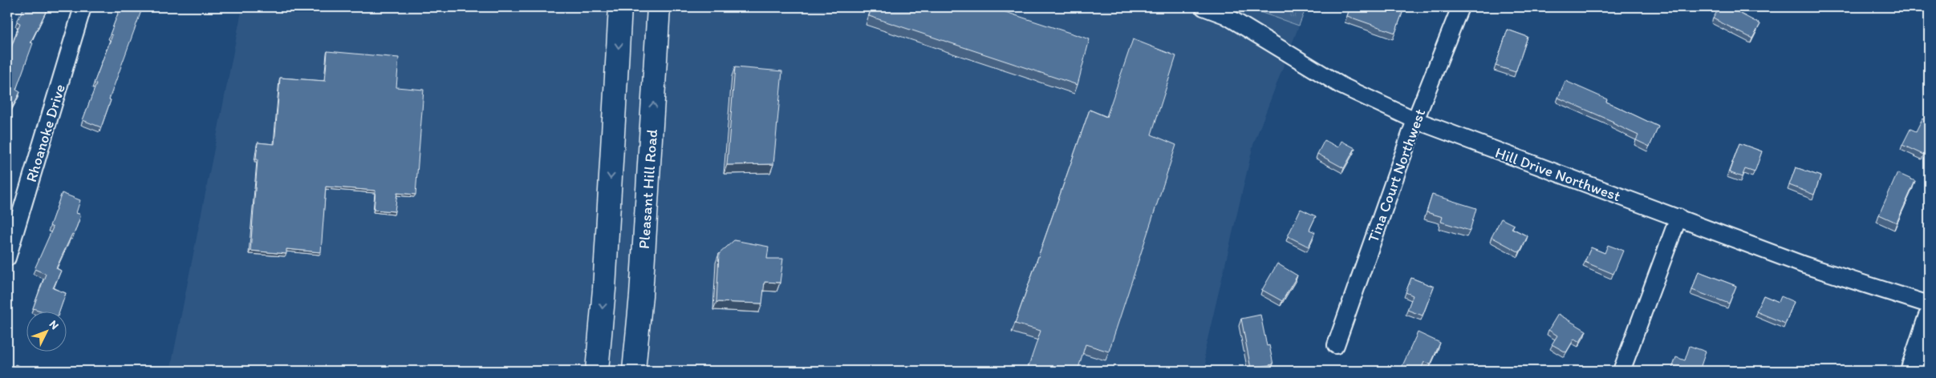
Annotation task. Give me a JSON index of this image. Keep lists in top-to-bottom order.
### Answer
{
  "streets": {
    "highway": ["Pleasant Hill Road"],
    "street": ["Rhoanoke Drive", "Hill Drive Northwest", "Tina Court Northwest"]
  },
  "crossings": [
    ["Hill Drive Northwest", "Tina Court Northwest"]
  ],
  "north": "top right"
}
